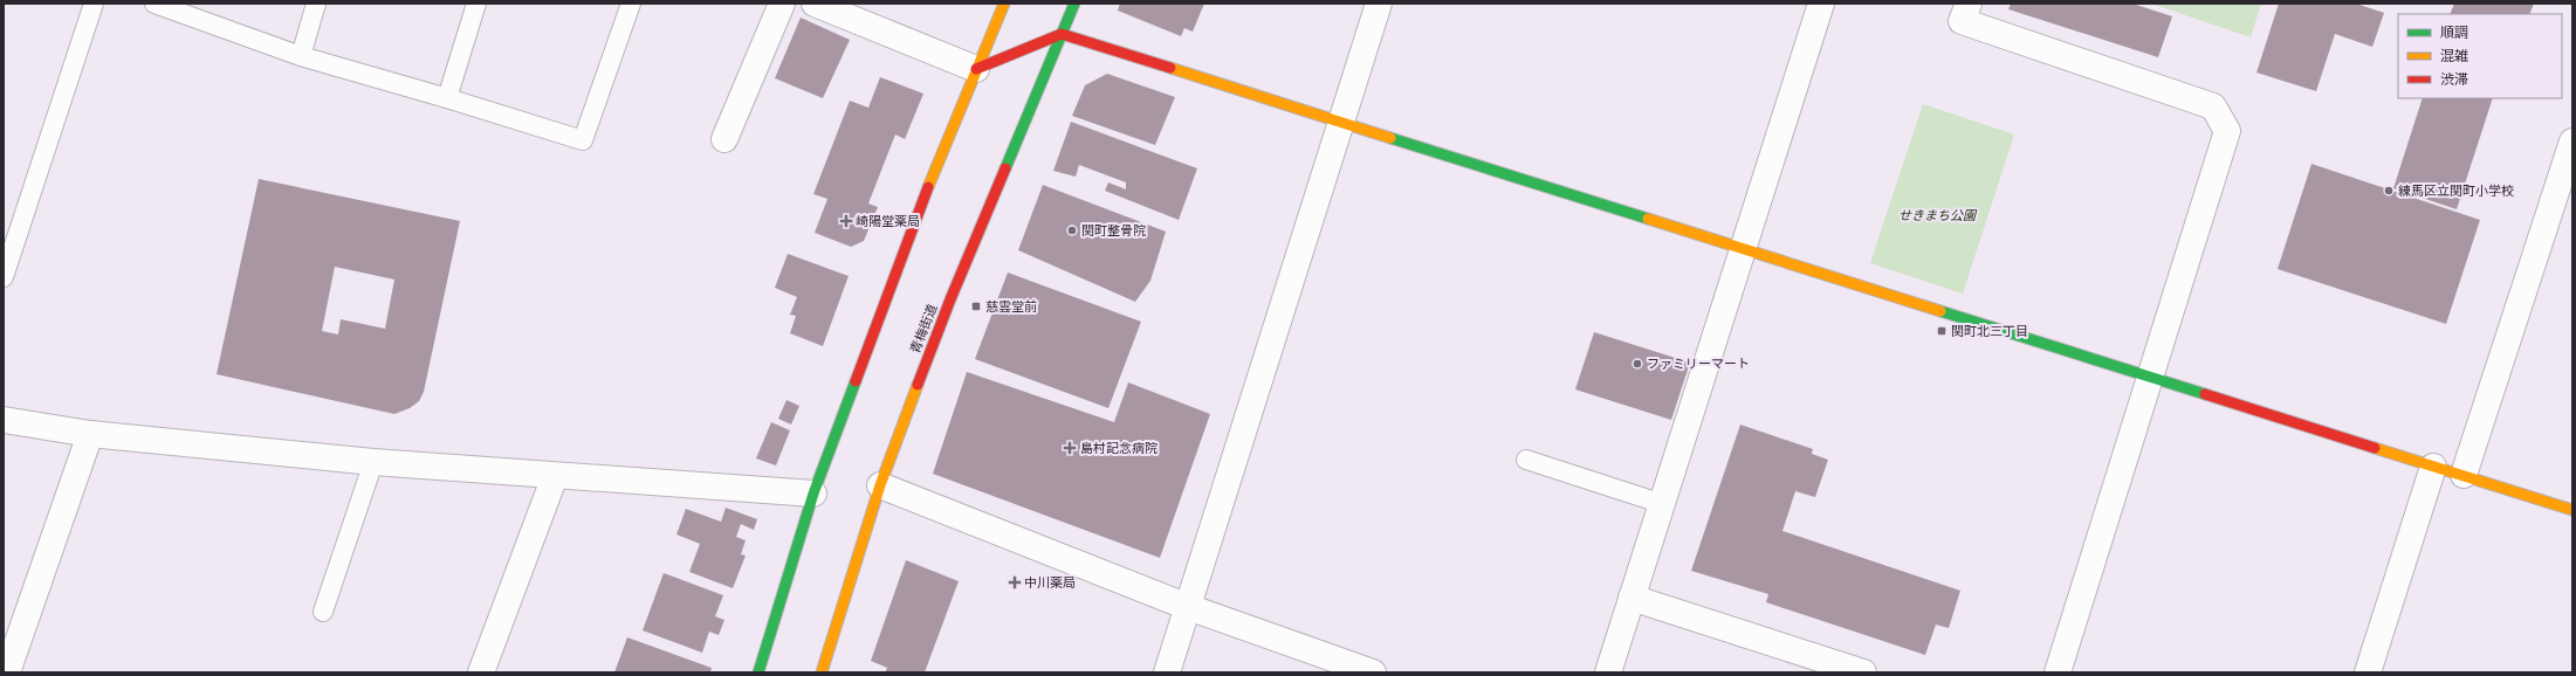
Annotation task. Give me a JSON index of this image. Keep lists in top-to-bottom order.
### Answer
{
  "streets": {
    "street": ["青梅街道"]
  },
  "parks": ["せきまち公園"],
  "places": {
    "other": ["練馬区立関町小学校", "関町整骨院", "ファミリーマート"],
    "health": ["崎陽堂薬局", "島村記念病院", "中川薬局"],
    "transit": ["慈雲堂前", "関町北三丁目"]
  },
  "legend": ["順調", "混雑", "渋滞"]
}
